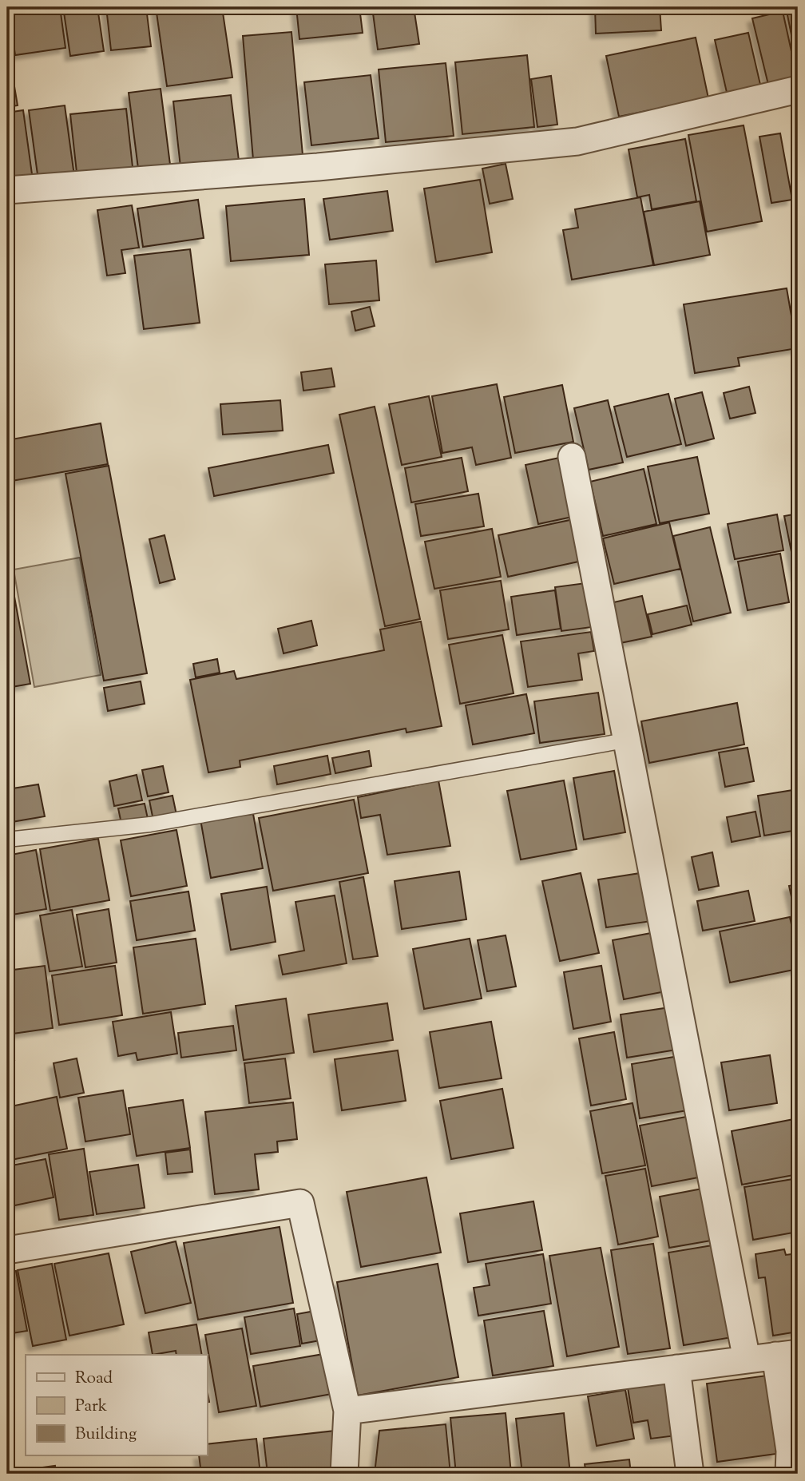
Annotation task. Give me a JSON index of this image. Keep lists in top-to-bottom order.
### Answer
{
  "legend": ["Road", "Park", "Building"]
}
